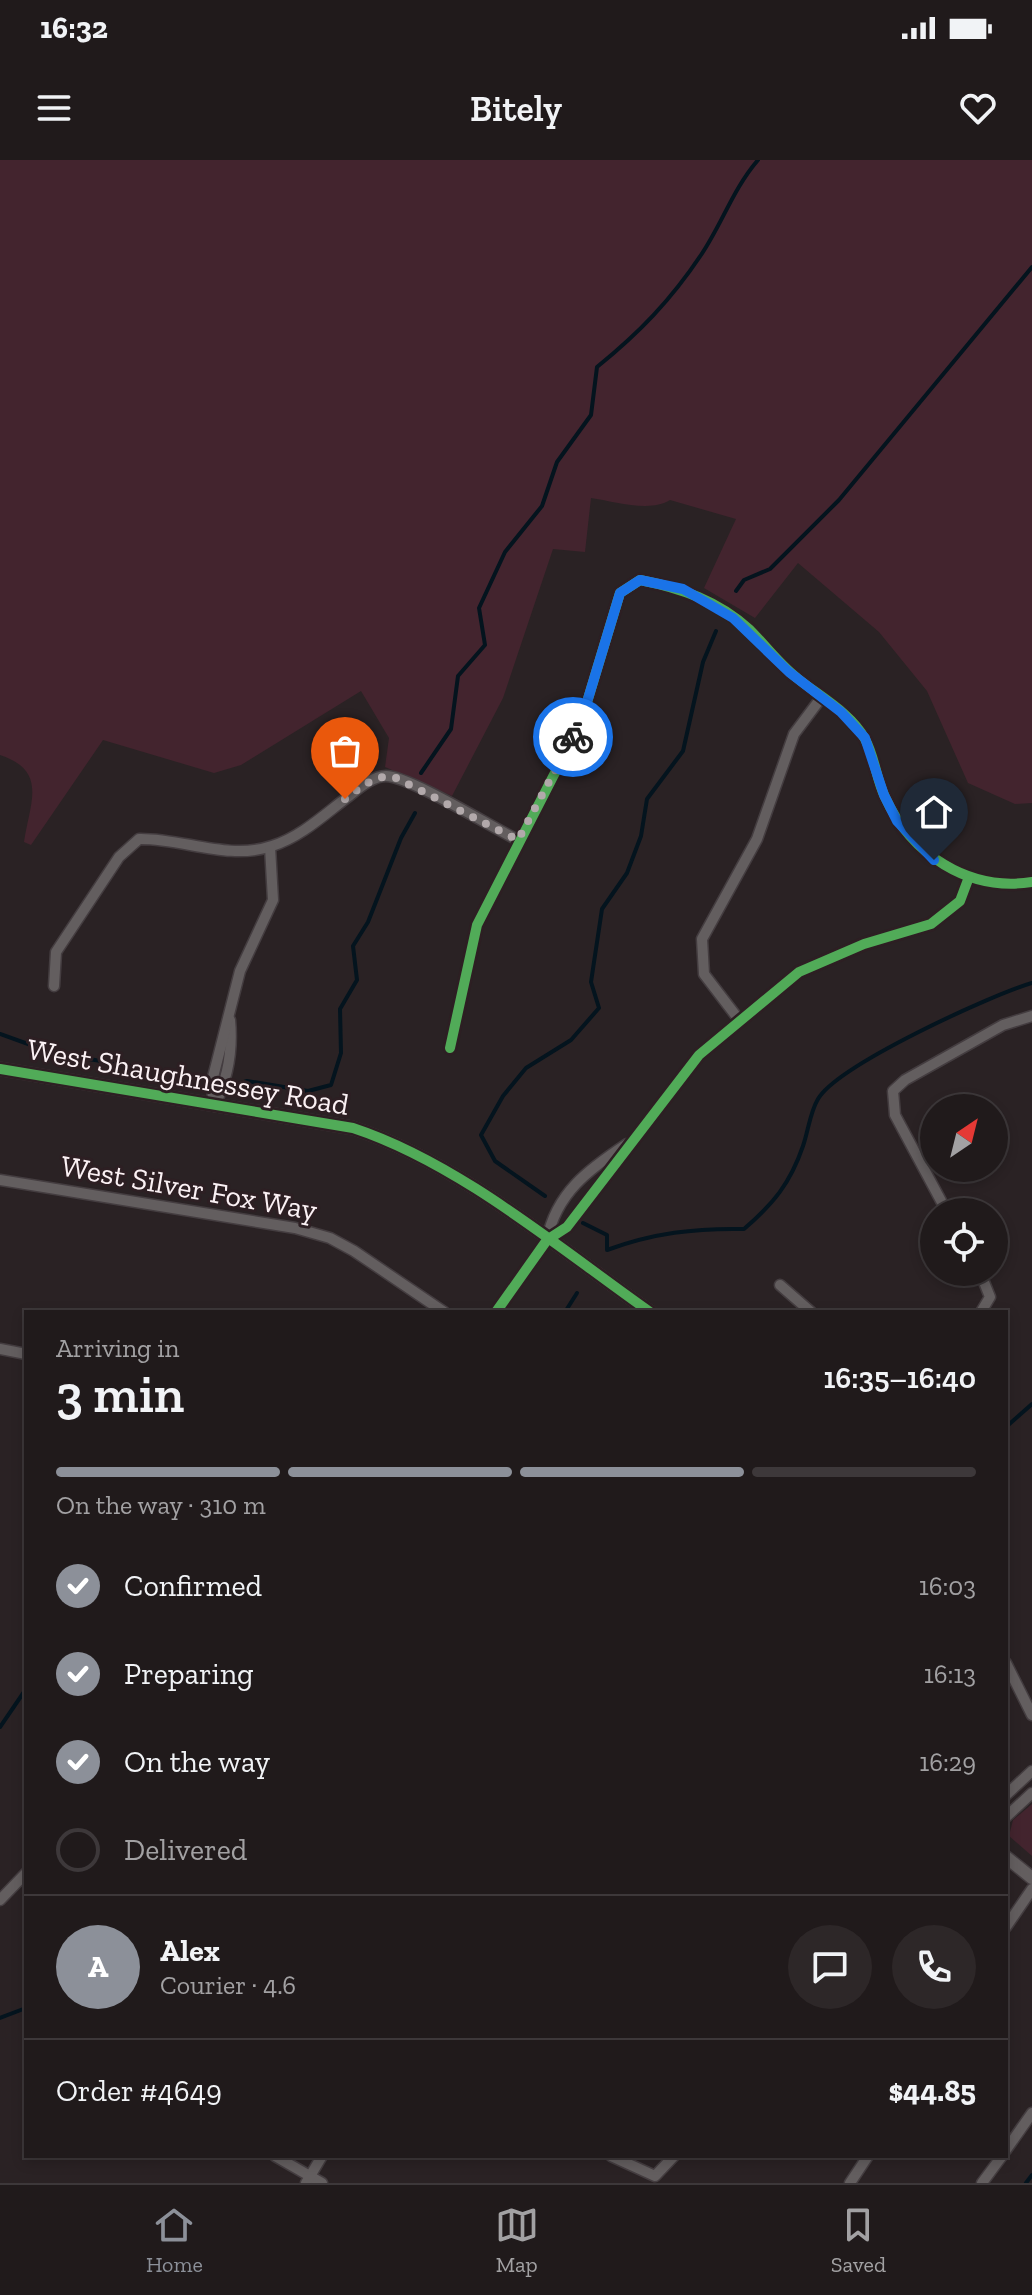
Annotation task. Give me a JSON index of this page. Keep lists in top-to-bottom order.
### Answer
{
  "streets": {
    "street": ["West Shaughnessey Road", "West Silver Fox Way"]
  },
  "north": "top right",
  "page": {
    "status": "16:32",
    "header": "Bitely",
    "heading": ["3 min", "Arriving in", "16:35–16:40"],
    "panel": [
      "Alex",
      "Courier · 4.6",
      "Order #4649",
      "$44.85"
    ],
    "bar": "On the way · 310 m",
    "list": [
      ["Confirmed", "16:03"],
      ["Preparing", "16:13"],
      ["On the way", "16:29"],
      "Delivered"
    ],
    "round": "A",
    "tabs": ["Home", "Map", "Saved"]
  }
}
